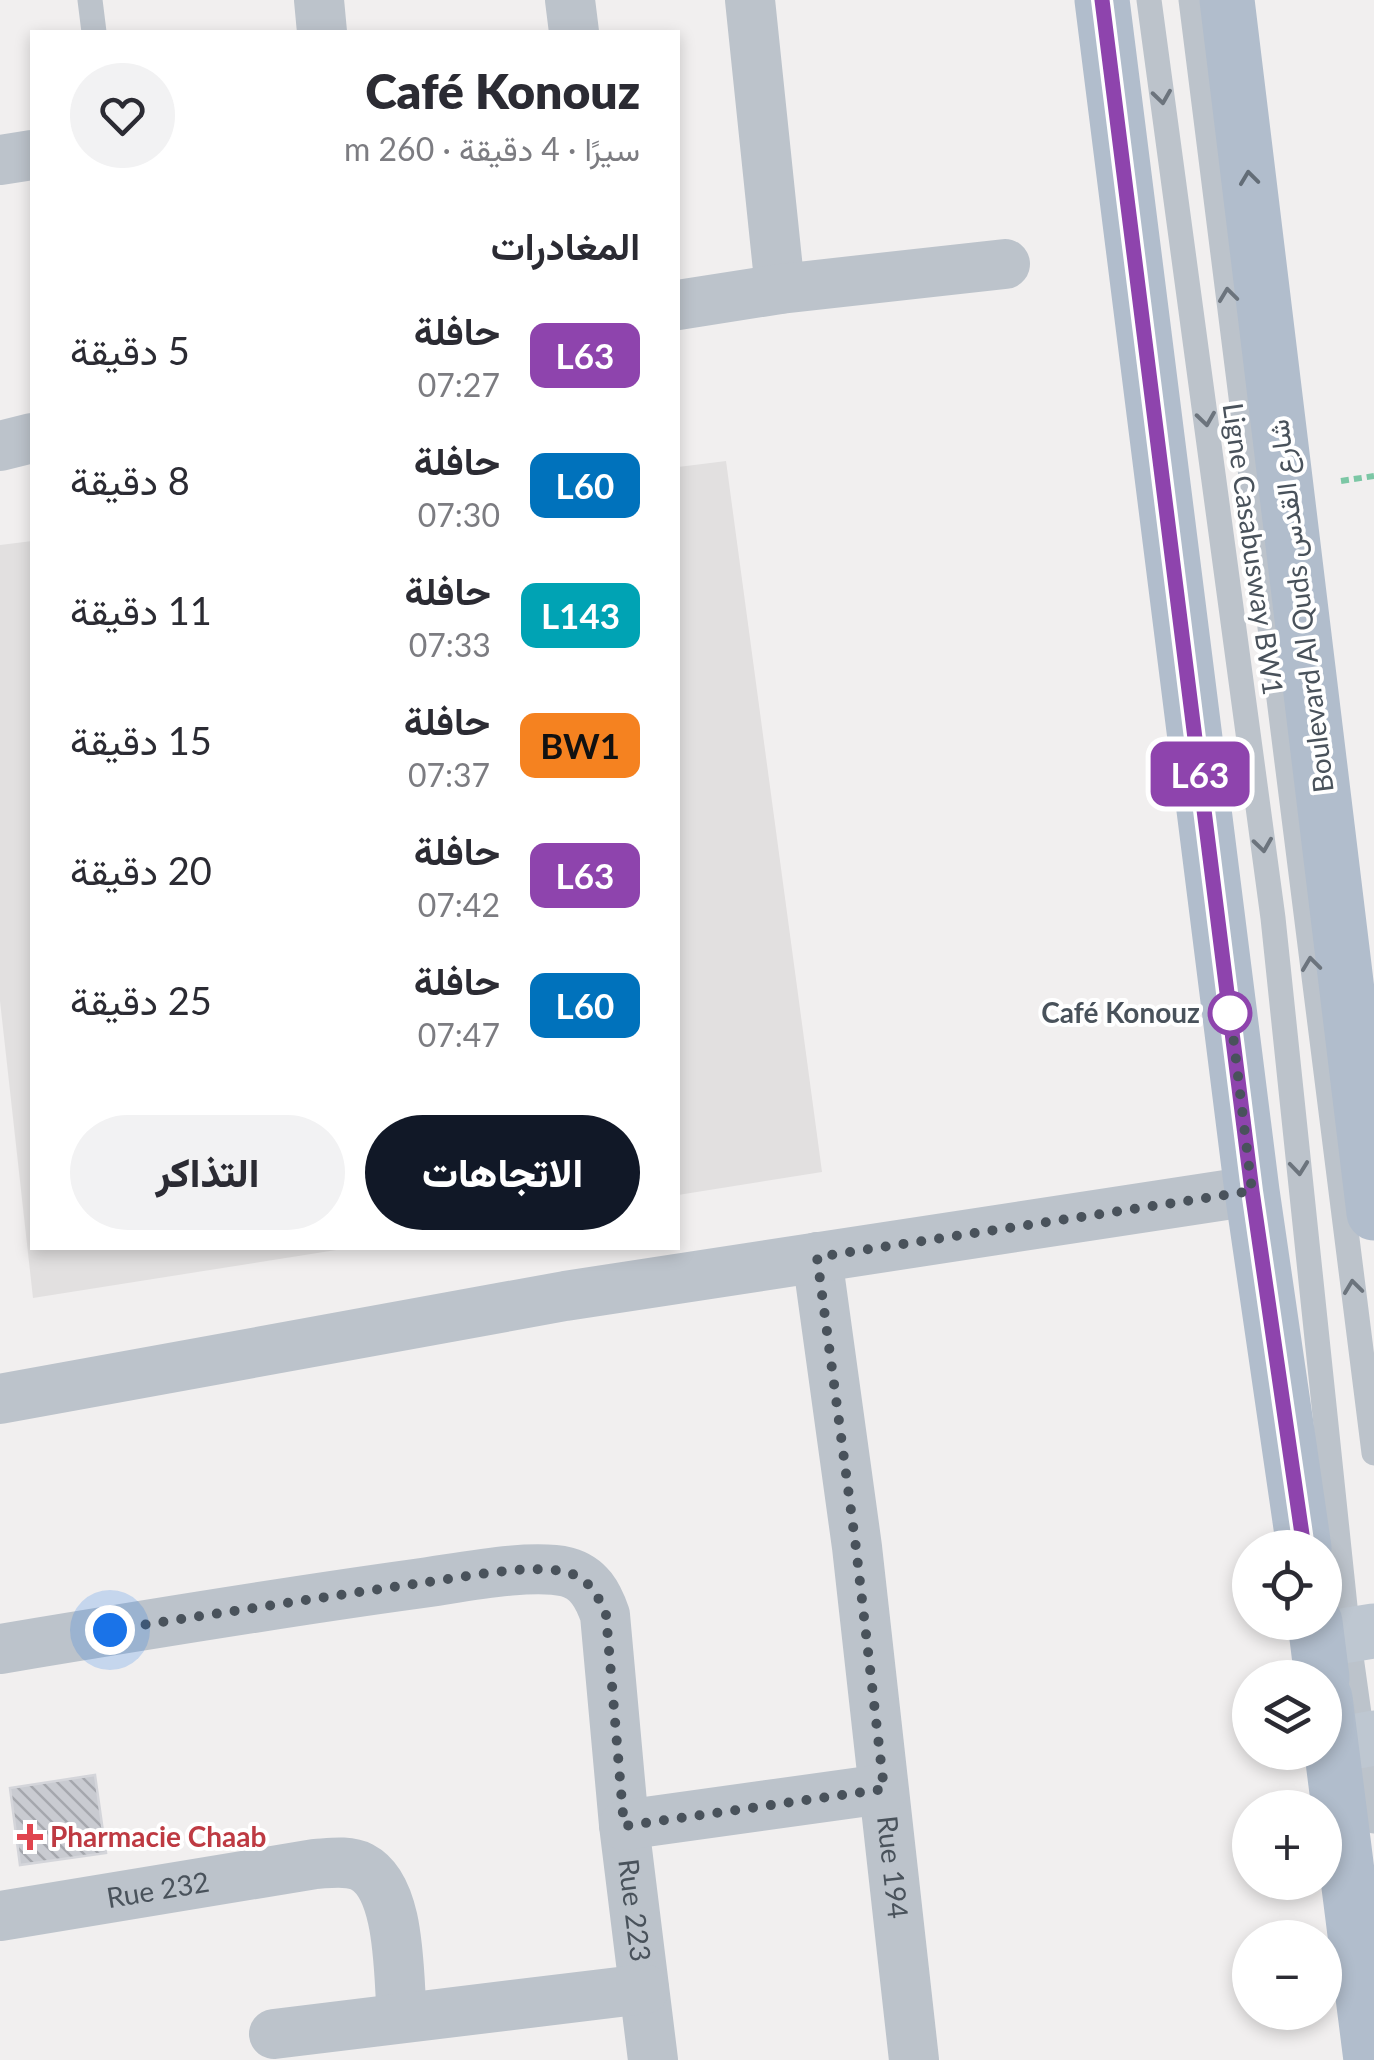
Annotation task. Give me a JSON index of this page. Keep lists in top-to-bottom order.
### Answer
{
  "streets": {
    "main road": ["Boulevard Al Quds شارع القدس"],
    "street": ["Rue 194", "Rue 232", "Rue 223"],
    "lane": ["Ligne Casabusway BW1"]
  },
  "places": {
    "other": ["Café Konouz"],
    "health": ["Pharmacie Chaab"]
  },
  "lines": ["bus line L63"],
  "page": {
    "on_map": "L63",
    "heading": [
      ["Café Konouz", "سيرًا · 4 دقيقة · 260 m"],
      "المغادرات"
    ],
    "list": [
      {
        "mark": "L63",
        "name": "حافلة",
        "note": "07:27",
        "value": "5 دقيقة"
      },
      {
        "mark": "L60",
        "name": "حافلة",
        "note": "07:30",
        "value": "8 دقيقة"
      },
      {
        "mark": "L143",
        "name": "حافلة",
        "note": "07:33",
        "value": "11 دقيقة"
      },
      {
        "mark": "BW1",
        "name": "حافلة",
        "note": "07:37",
        "value": "15 دقيقة"
      },
      {
        "mark": "L63",
        "name": "حافلة",
        "note": "07:42",
        "value": "20 دقيقة"
      },
      {
        "mark": "L60",
        "name": "حافلة",
        "note": "07:47",
        "value": "25 دقيقة"
      }
    ],
    "buttons": ["الاتجاهات", "التذاكر"],
    "map_buttons": ["+", "−"]
  }
}
